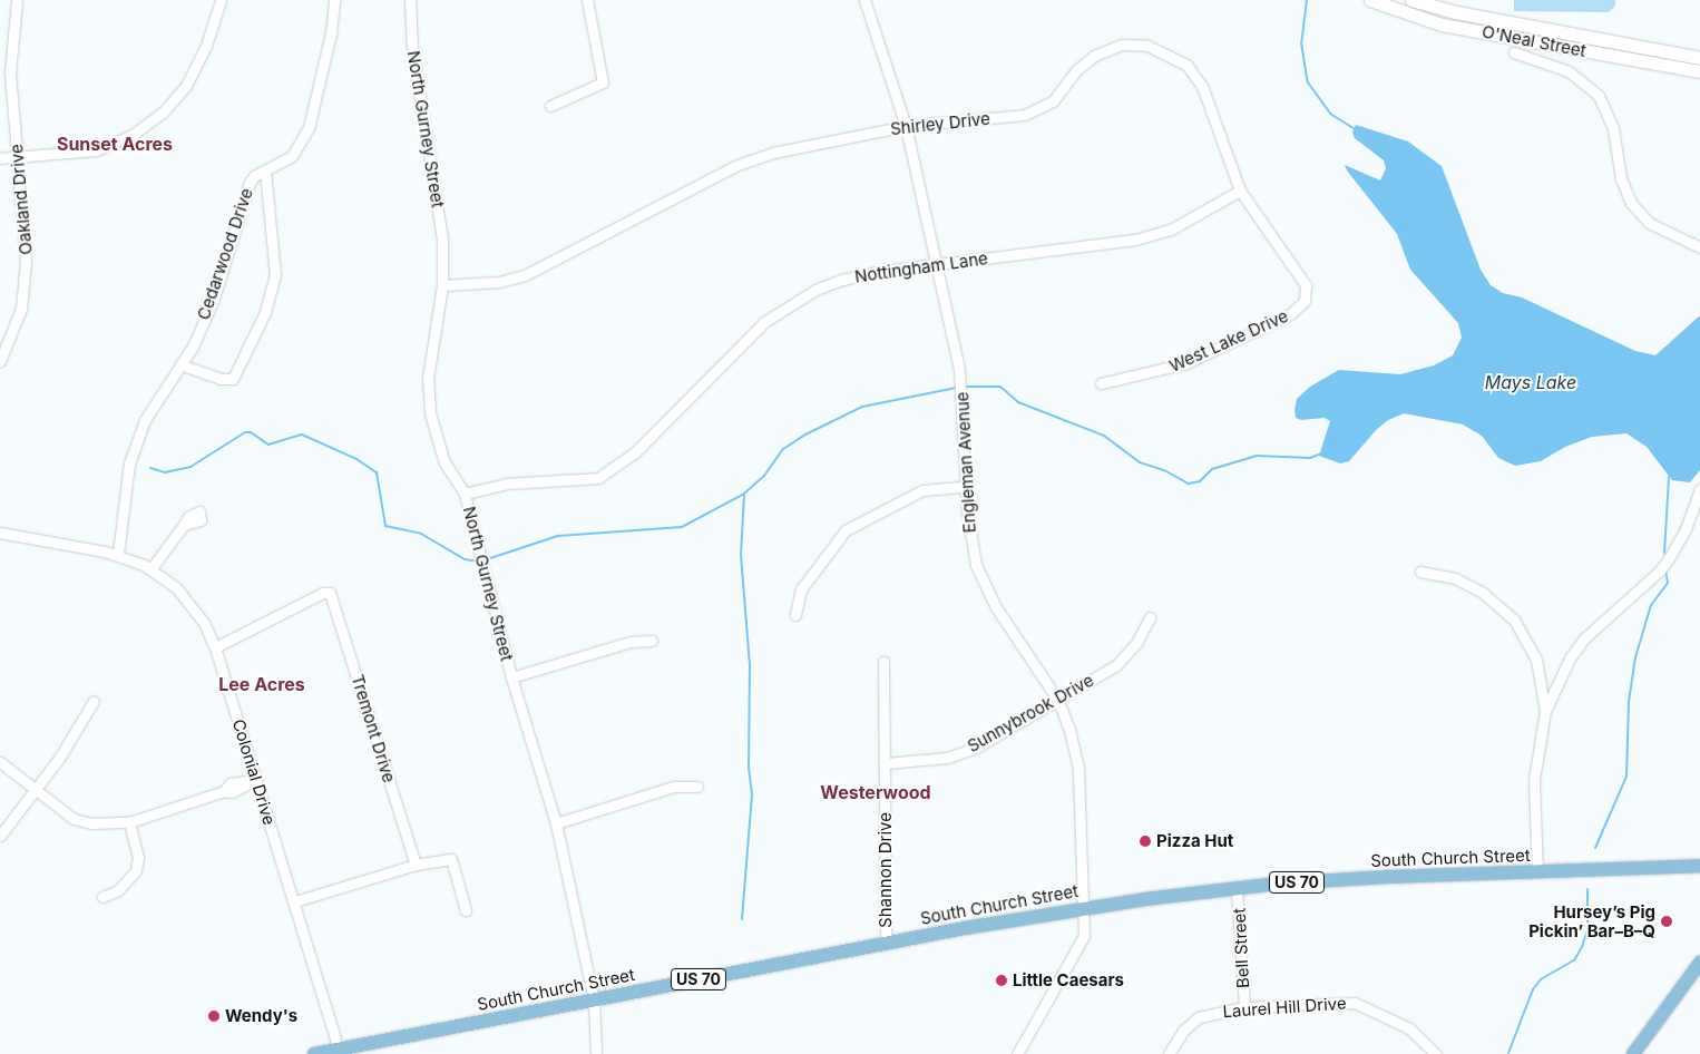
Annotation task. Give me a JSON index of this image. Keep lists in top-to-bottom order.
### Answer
{
  "streets": {
    "main road": ["South Church Street", "US 70"],
    "street": [
      "O'Neal Street",
      "Shirley Drive",
      "North Gurney Street",
      "Oakland Drive",
      "Cedarwood Drive",
      "Nottingham Lane",
      "West Lake Drive",
      "Engleman Avenue",
      "Sunnybrook Drive",
      "Tremont Drive",
      "Colonial Drive",
      "Shannon Drive",
      "Bell Street",
      "Laurel Hill Drive"
    ]
  },
  "crossings": [
    ["Shirley Drive", "North Gurney Street"],
    ["Shirley Drive", "Nottingham Lane"],
    ["Shirley Drive", "West Lake Drive"],
    ["Shirley Drive", "Engleman Avenue"],
    ["North Gurney Street", "Nottingham Lane"],
    ["North Gurney Street", "South Church Street"],
    ["Cedarwood Drive", "Colonial Drive"],
    ["Nottingham Lane", "Engleman Avenue"],
    ["Engleman Avenue", "Sunnybrook Drive"],
    ["Engleman Avenue", "South Church Street"],
    ["Sunnybrook Drive", "Shannon Drive"],
    ["Tremont Drive", "Colonial Drive"],
    ["Colonial Drive", "South Church Street"],
    ["South Church Street", "Shannon Drive"],
    ["South Church Street", "Bell Street"],
    ["Bell Street", "Laurel Hill Drive"]
  ],
  "districts": ["Sunset Acres", "Lee Acres", "Westerwood"],
  "water": ["Mays Lake"],
  "places": [
    "Pizza Hut",
    "Hursey’s Pig Pickin’ Bar–B–Q",
    "Little Caesars",
    "Wendy's"
  ]
}
